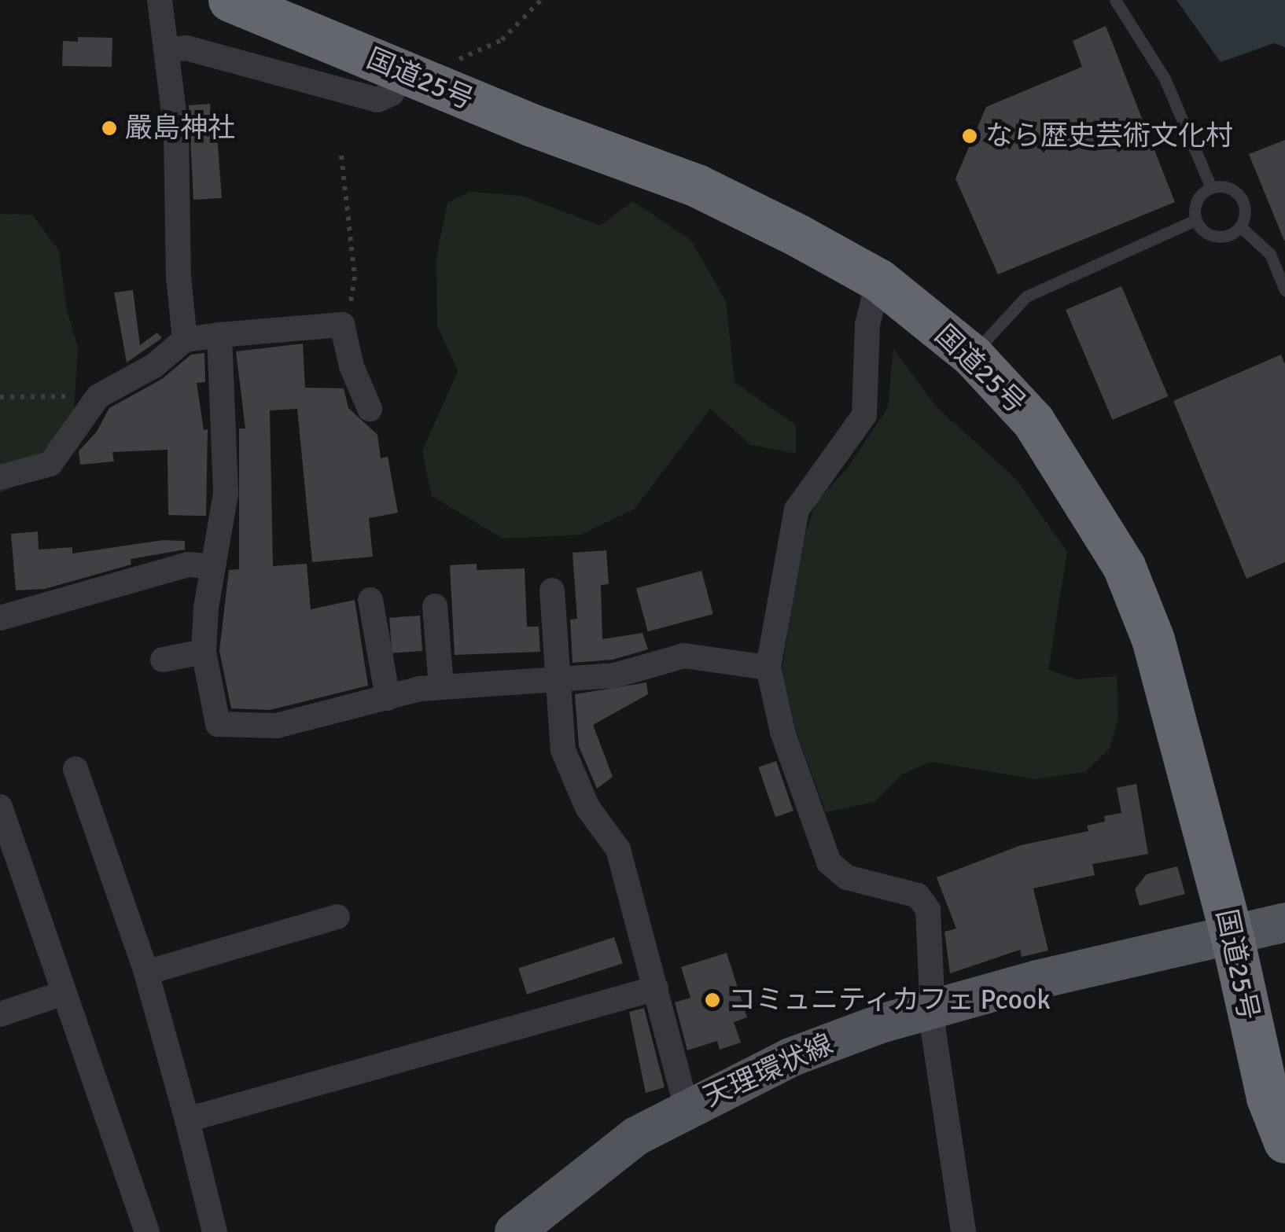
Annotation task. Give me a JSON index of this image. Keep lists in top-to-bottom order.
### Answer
{
  "streets": {
    "highway": ["国道25号"],
    "main road": ["天理環状線"]
  },
  "crossings": [
    ["国道25号", "天理環状線"]
  ],
  "places": ["嚴島神社", "なら歴史芸術文化村", "コミュニティカフェ Pcook"]
}
